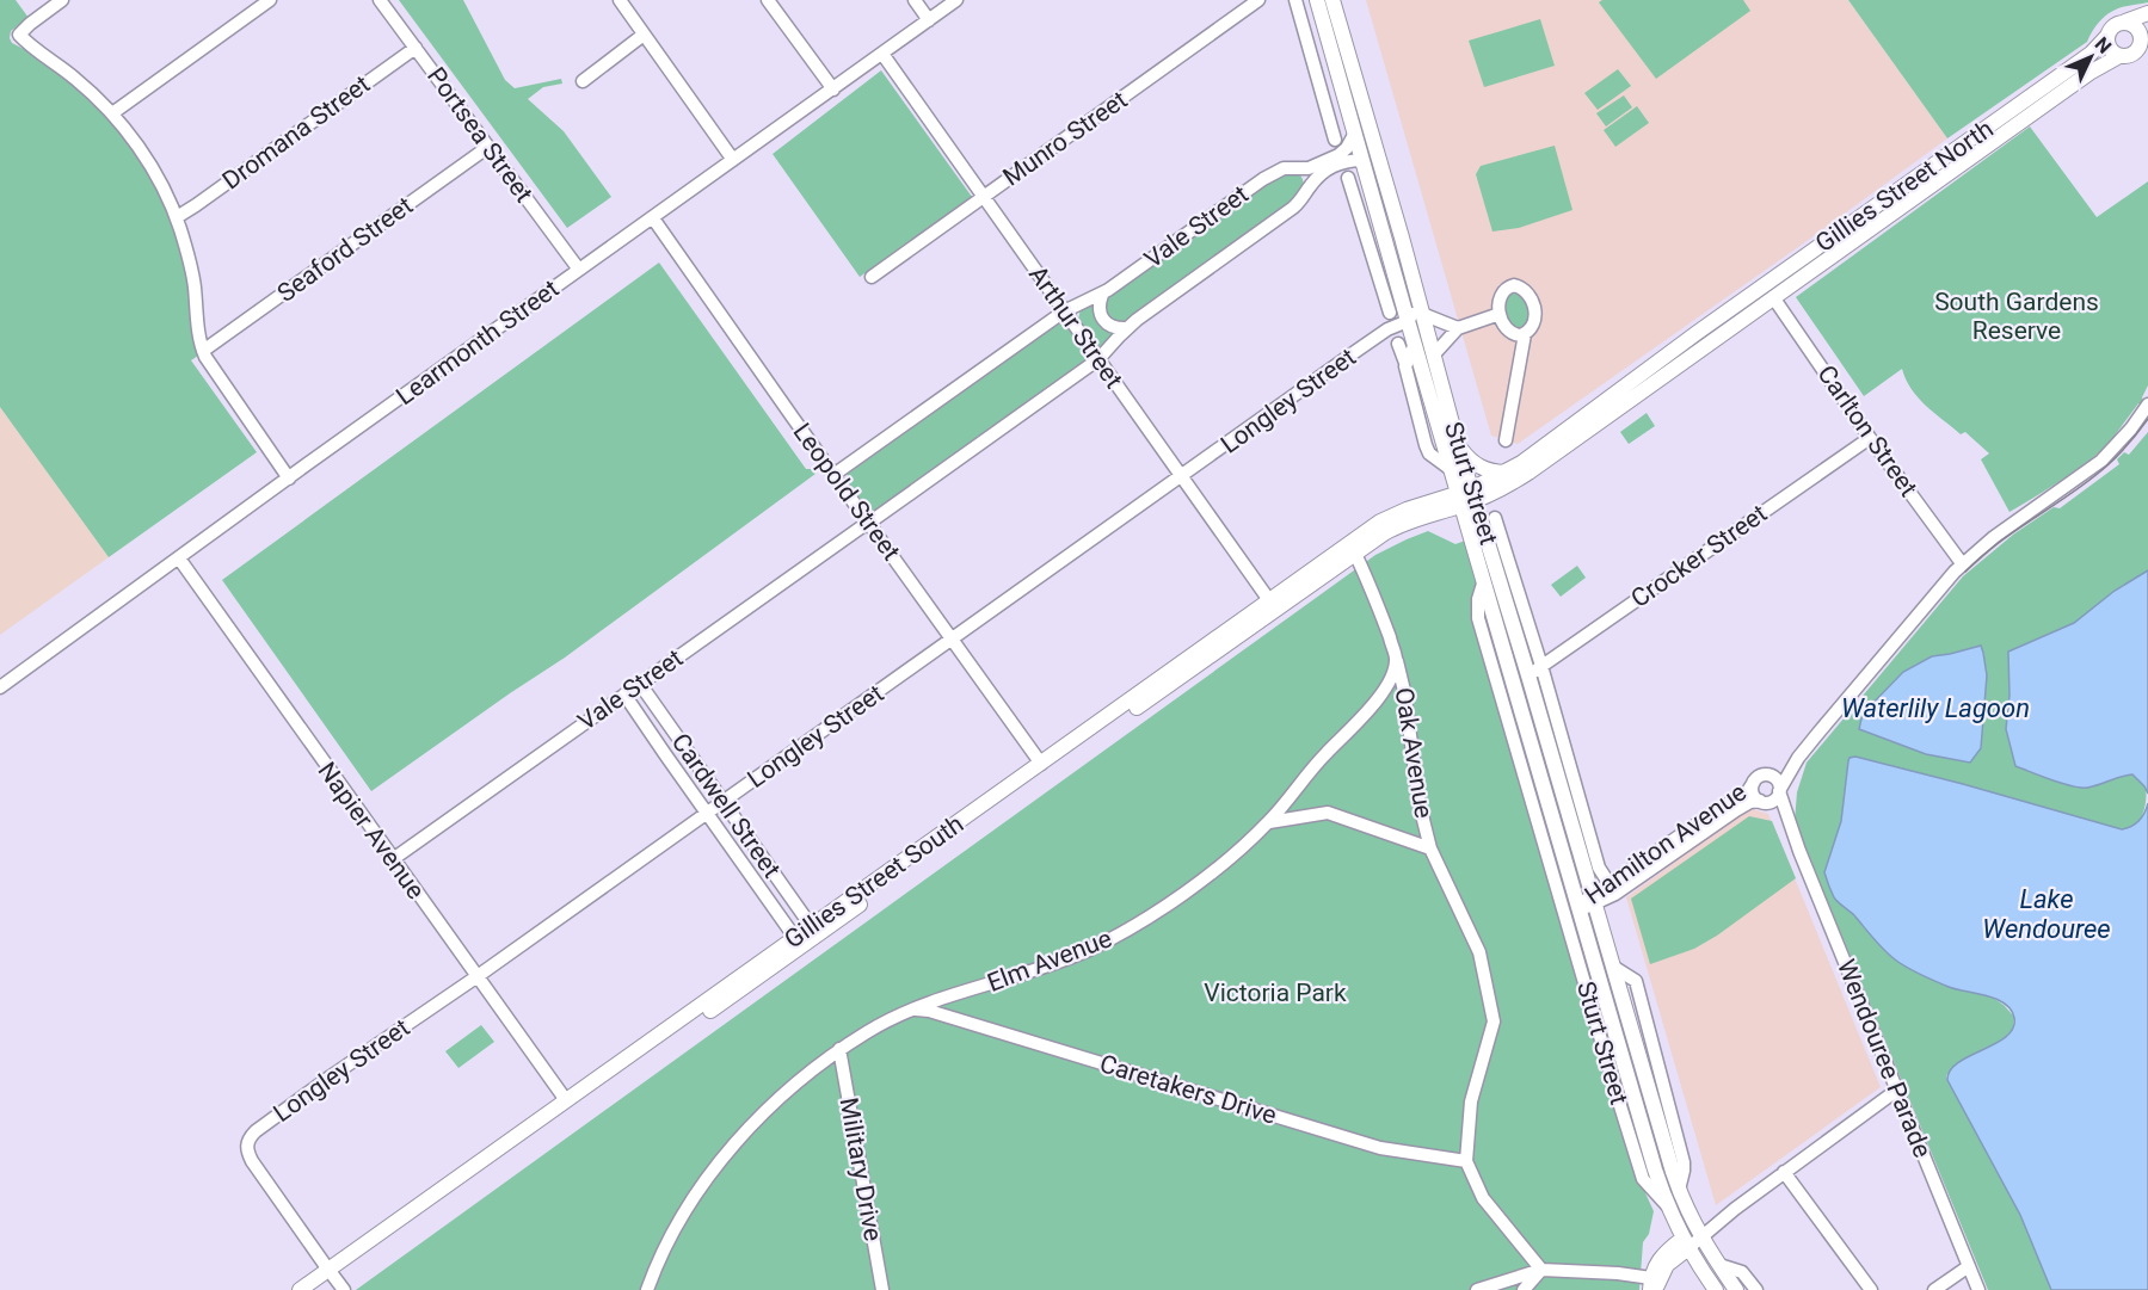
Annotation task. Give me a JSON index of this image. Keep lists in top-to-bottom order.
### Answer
{
  "streets": {
    "main road": ["Gillies Street North", "Sturt Street", "Gillies Street South"],
    "street": [
      "Dromana Street",
      "Portsea Street",
      "Munro Street",
      "Vale Street",
      "Seaford Street",
      "Arthur Street",
      "Learmonth Street",
      "Longley Street",
      "Carlton Street",
      "Leopold Street",
      "Crocker Street",
      "Oak Avenue",
      "Cardwell Street",
      "Napier Avenue",
      "Hamilton Avenue",
      "Elm Avenue",
      "Wendouree Parade",
      "Caretakers Drive",
      "Military Drive"
    ]
  },
  "crossings": [
    ["Dromana Street", "Portsea Street"],
    ["Portsea Street", "Seaford Street"],
    ["Portsea Street", "Learmonth Street"],
    ["Munro Street", "Arthur Street"],
    ["Gillies Street North", "Carlton Street"],
    ["Gillies Street North", "Sturt Street"],
    ["Gillies Street North", "Gillies Street South"],
    ["Vale Street", "Arthur Street"],
    ["Vale Street", "Sturt Street"],
    ["Vale Street", "Leopold Street"],
    ["Vale Street", "Cardwell Street"],
    ["Vale Street", "Napier Avenue"],
    ["Arthur Street", "Learmonth Street"],
    ["Arthur Street", "Longley Street"],
    ["Arthur Street", "Gillies Street South"],
    ["Learmonth Street", "Leopold Street"],
    ["Learmonth Street", "Napier Avenue"],
    ["Longley Street", "Sturt Street"],
    ["Longley Street", "Leopold Street"],
    ["Longley Street", "Cardwell Street"],
    ["Longley Street", "Napier Avenue"],
    ["Longley Street", "Gillies Street South"],
    ["Carlton Street", "Crocker Street"],
    ["Sturt Street", "Crocker Street"],
    ["Sturt Street", "Hamilton Avenue"],
    ["Sturt Street", "Gillies Street South"],
    ["Leopold Street", "Gillies Street South"],
    ["Oak Avenue", "Elm Avenue"],
    ["Oak Avenue", "Caretakers Drive"],
    ["Cardwell Street", "Gillies Street South"],
    ["Napier Avenue", "Gillies Street South"],
    ["Hamilton Avenue", "Wendouree Parade"],
    ["Elm Avenue", "Caretakers Drive"],
    ["Elm Avenue", "Military Drive"]
  ],
  "water": ["Waterlily Lagoon", "Lake Wendouree"],
  "parks": ["South Gardens Reserve", "Victoria Park"],
  "north": "top right"
}
